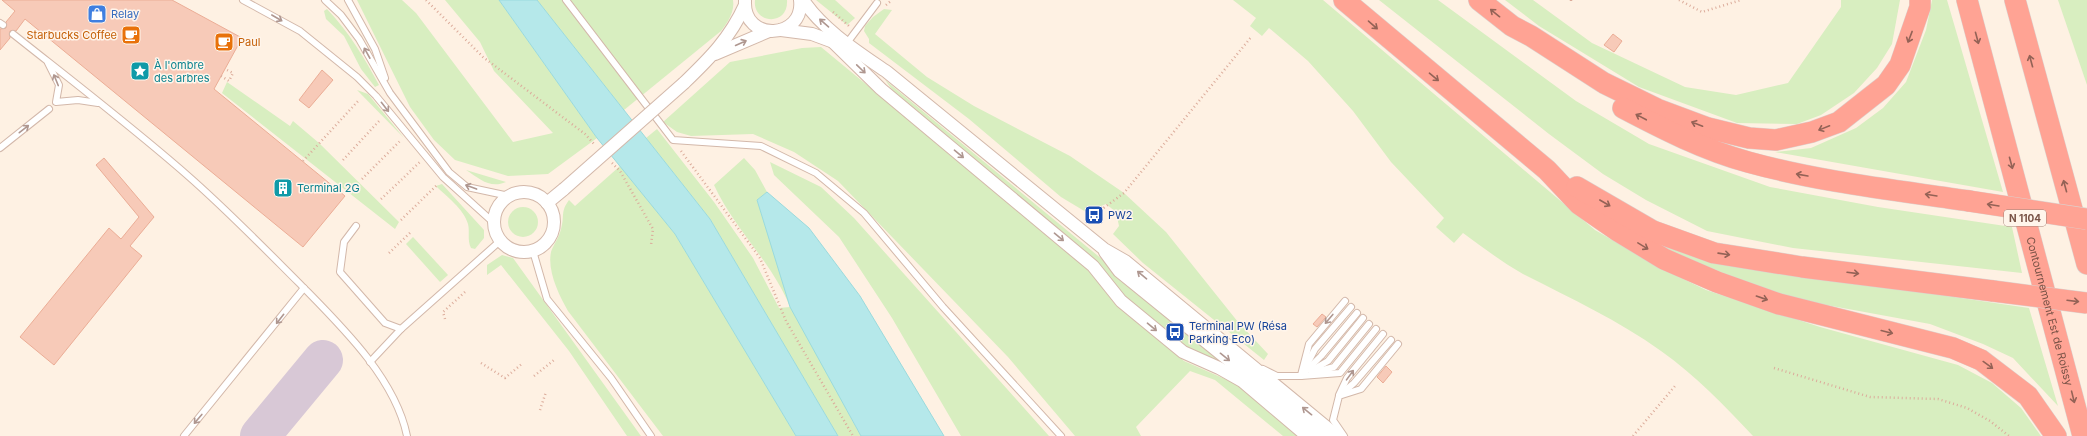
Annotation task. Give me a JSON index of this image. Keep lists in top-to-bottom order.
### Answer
{
  "streets": {
    "highway": ["N 1104", "Contournement Est de Roissy"]
  },
  "places": {
    "shop": ["Relay"],
    "cafe": ["Starbucks Coffee", "Paul"],
    "place": ["À l'ombre des arbres"],
    "building": ["Terminal 2G"],
    "bus stop": ["PW2", "Terminal PW (Résa Parking Eco)"]
  }
}
